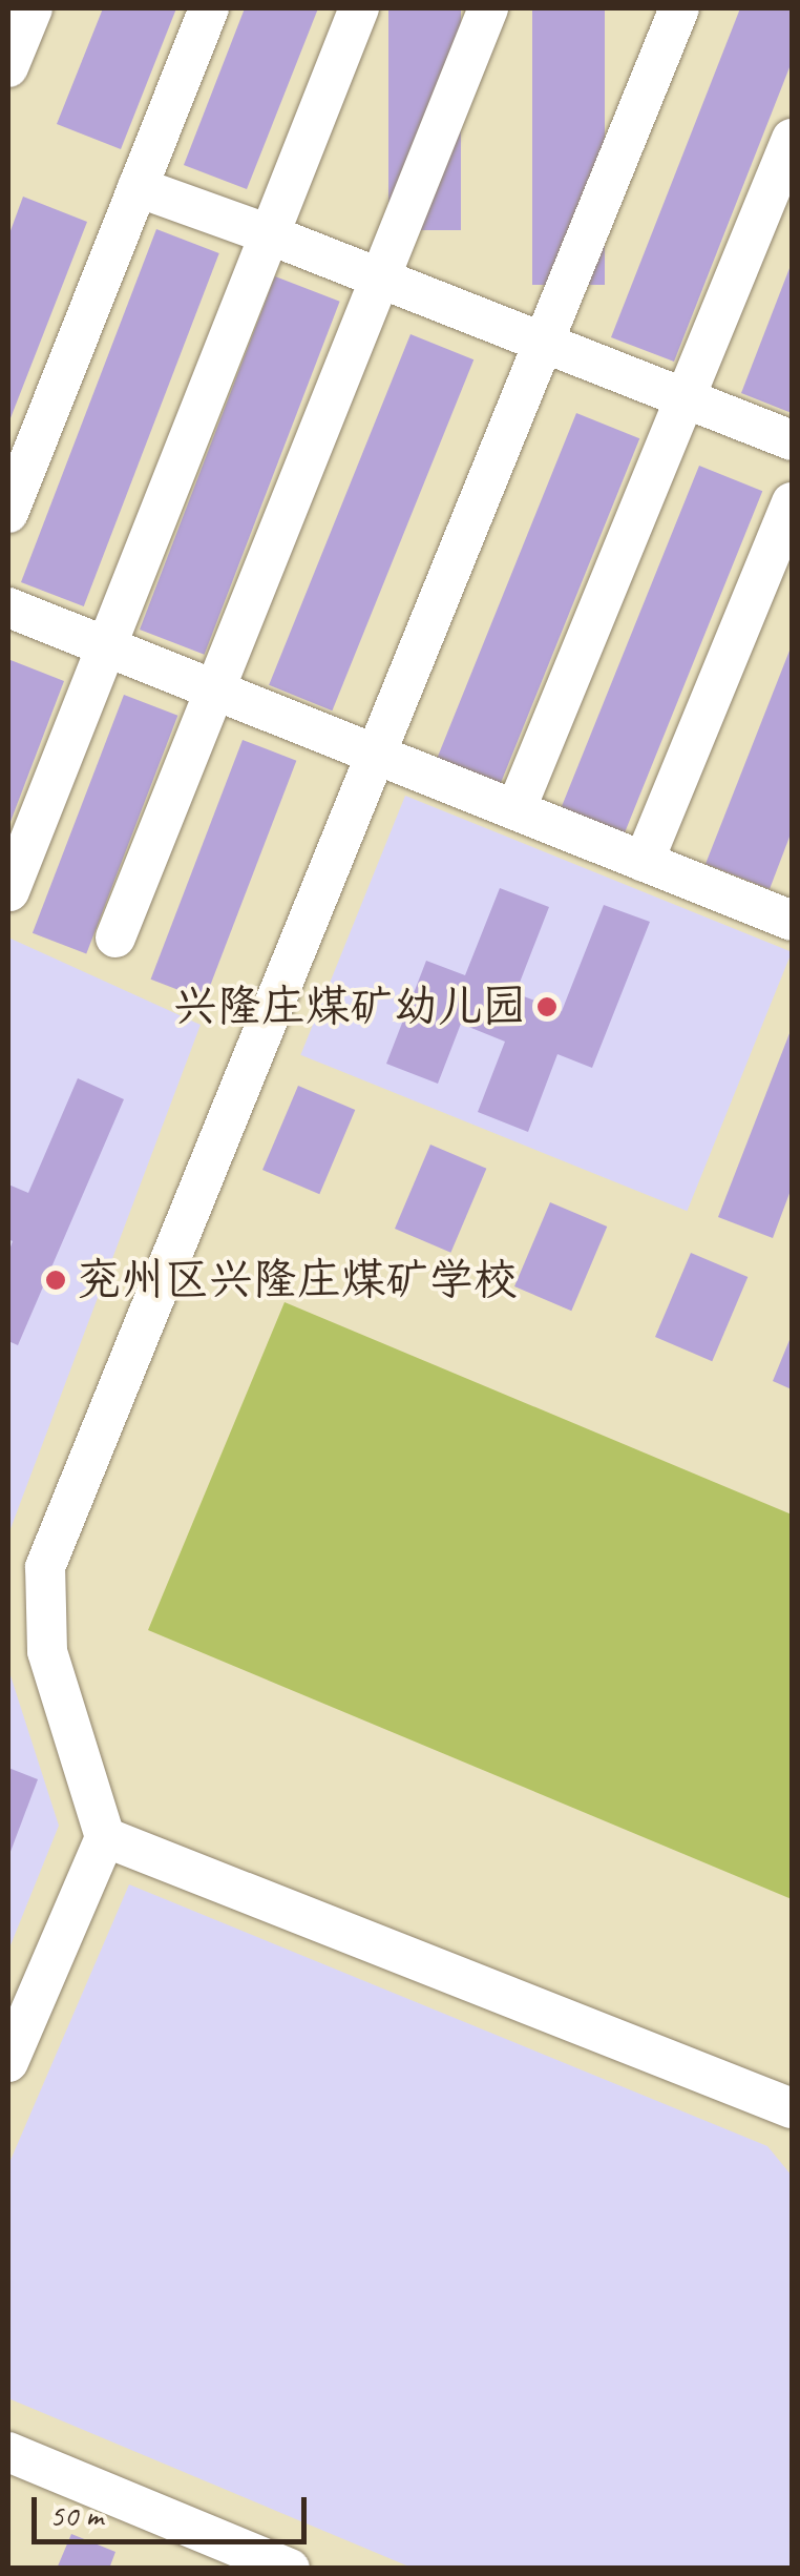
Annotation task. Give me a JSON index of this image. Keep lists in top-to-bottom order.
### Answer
{
  "places": ["兴隆庄煤矿幼儿园", "兖州区兴隆庄煤矿学校"],
  "scale_bar": "50 m"
}
